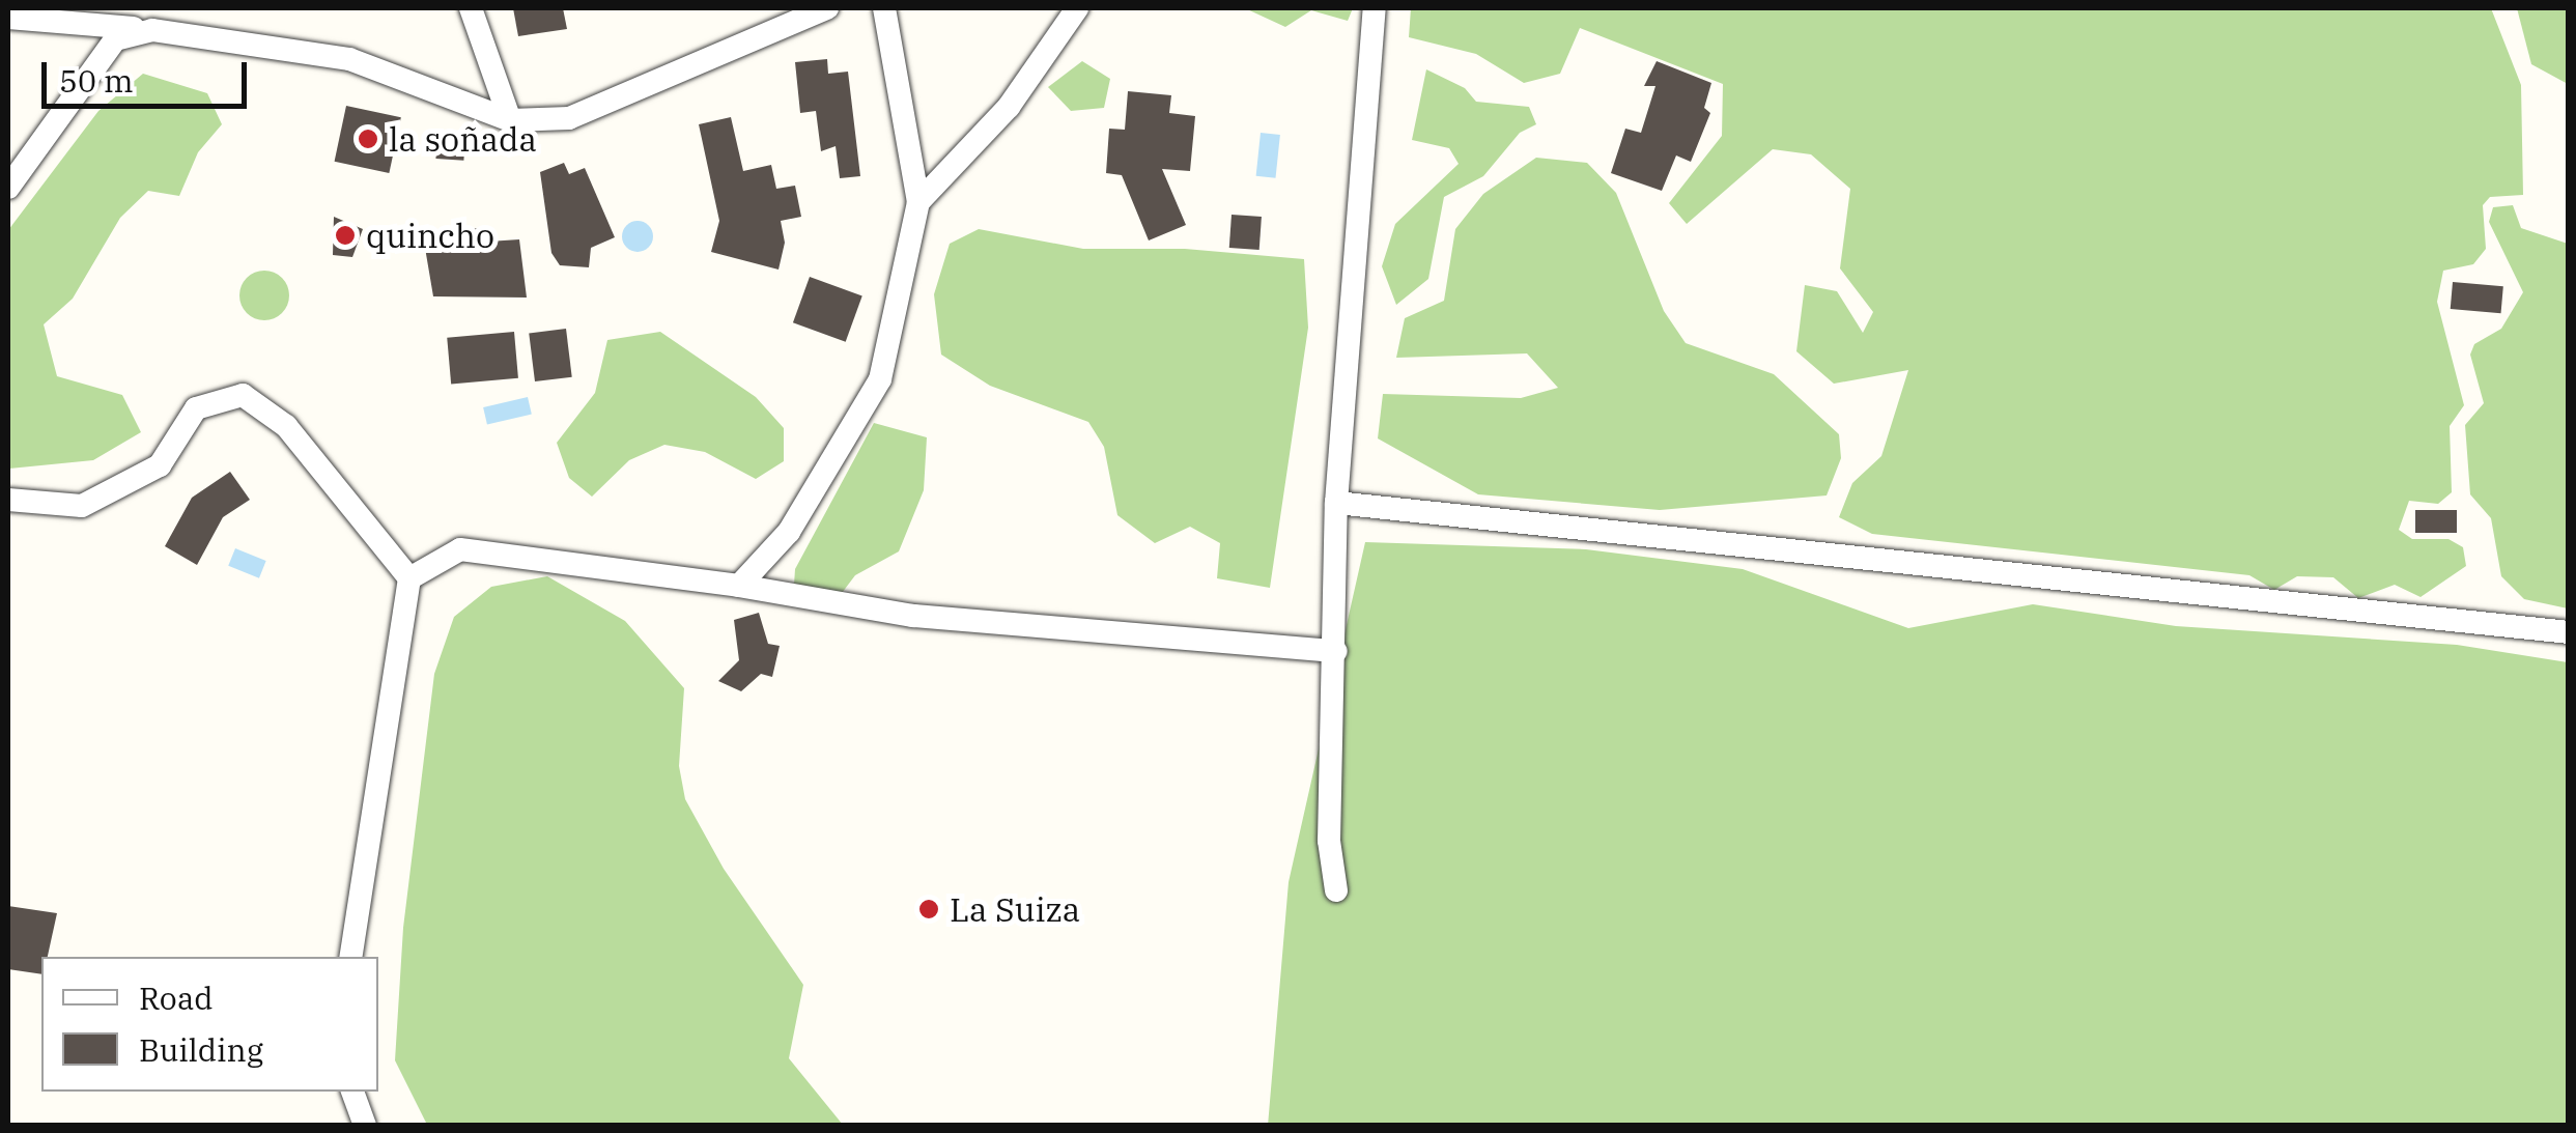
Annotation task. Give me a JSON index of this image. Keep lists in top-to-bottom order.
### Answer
{
  "places": ["la soñada", "quincho", "La Suiza"],
  "legend": ["Road", "Building"],
  "scale_bar": "50 m"
}
